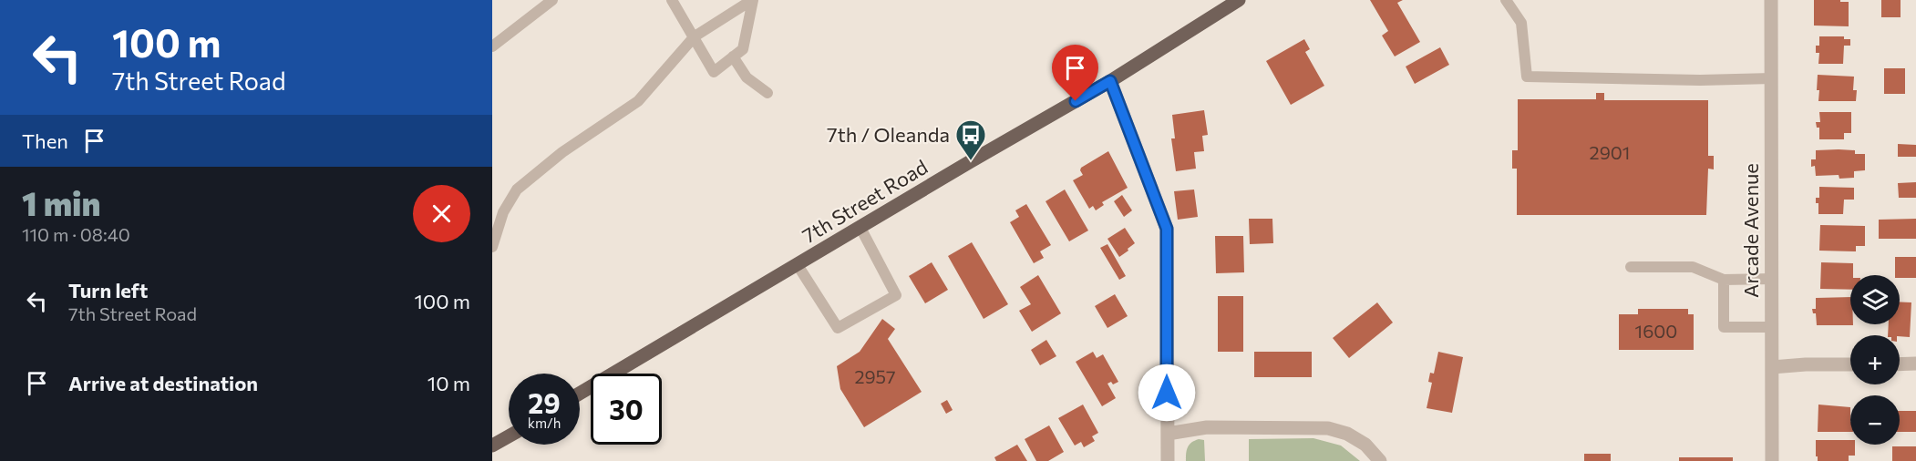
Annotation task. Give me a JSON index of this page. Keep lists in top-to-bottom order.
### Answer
{
  "streets": {
    "main road": ["7th Street Road"],
    "street": ["Arcade Avenue"]
  },
  "places": {
    "bus stop": ["7th / Oleanda"]
  },
  "house_numbers": ["2901", "1600", "2957"],
  "page": {
    "turn": ["100 m", "7th Street Road"],
    "then": "Then",
    "heading": ["1 min", "110 m · 08:40"],
    "list": [
      {
        "name": "Turn left",
        "note": "7th Street Road",
        "value": "100 m"
      },
      {
        "name": "Arrive at destination",
        "value": "10 m"
      }
    ],
    "map_buttons": ["+", "−"],
    "speed": "29 km/h",
    "limit": "30"
  }
}
